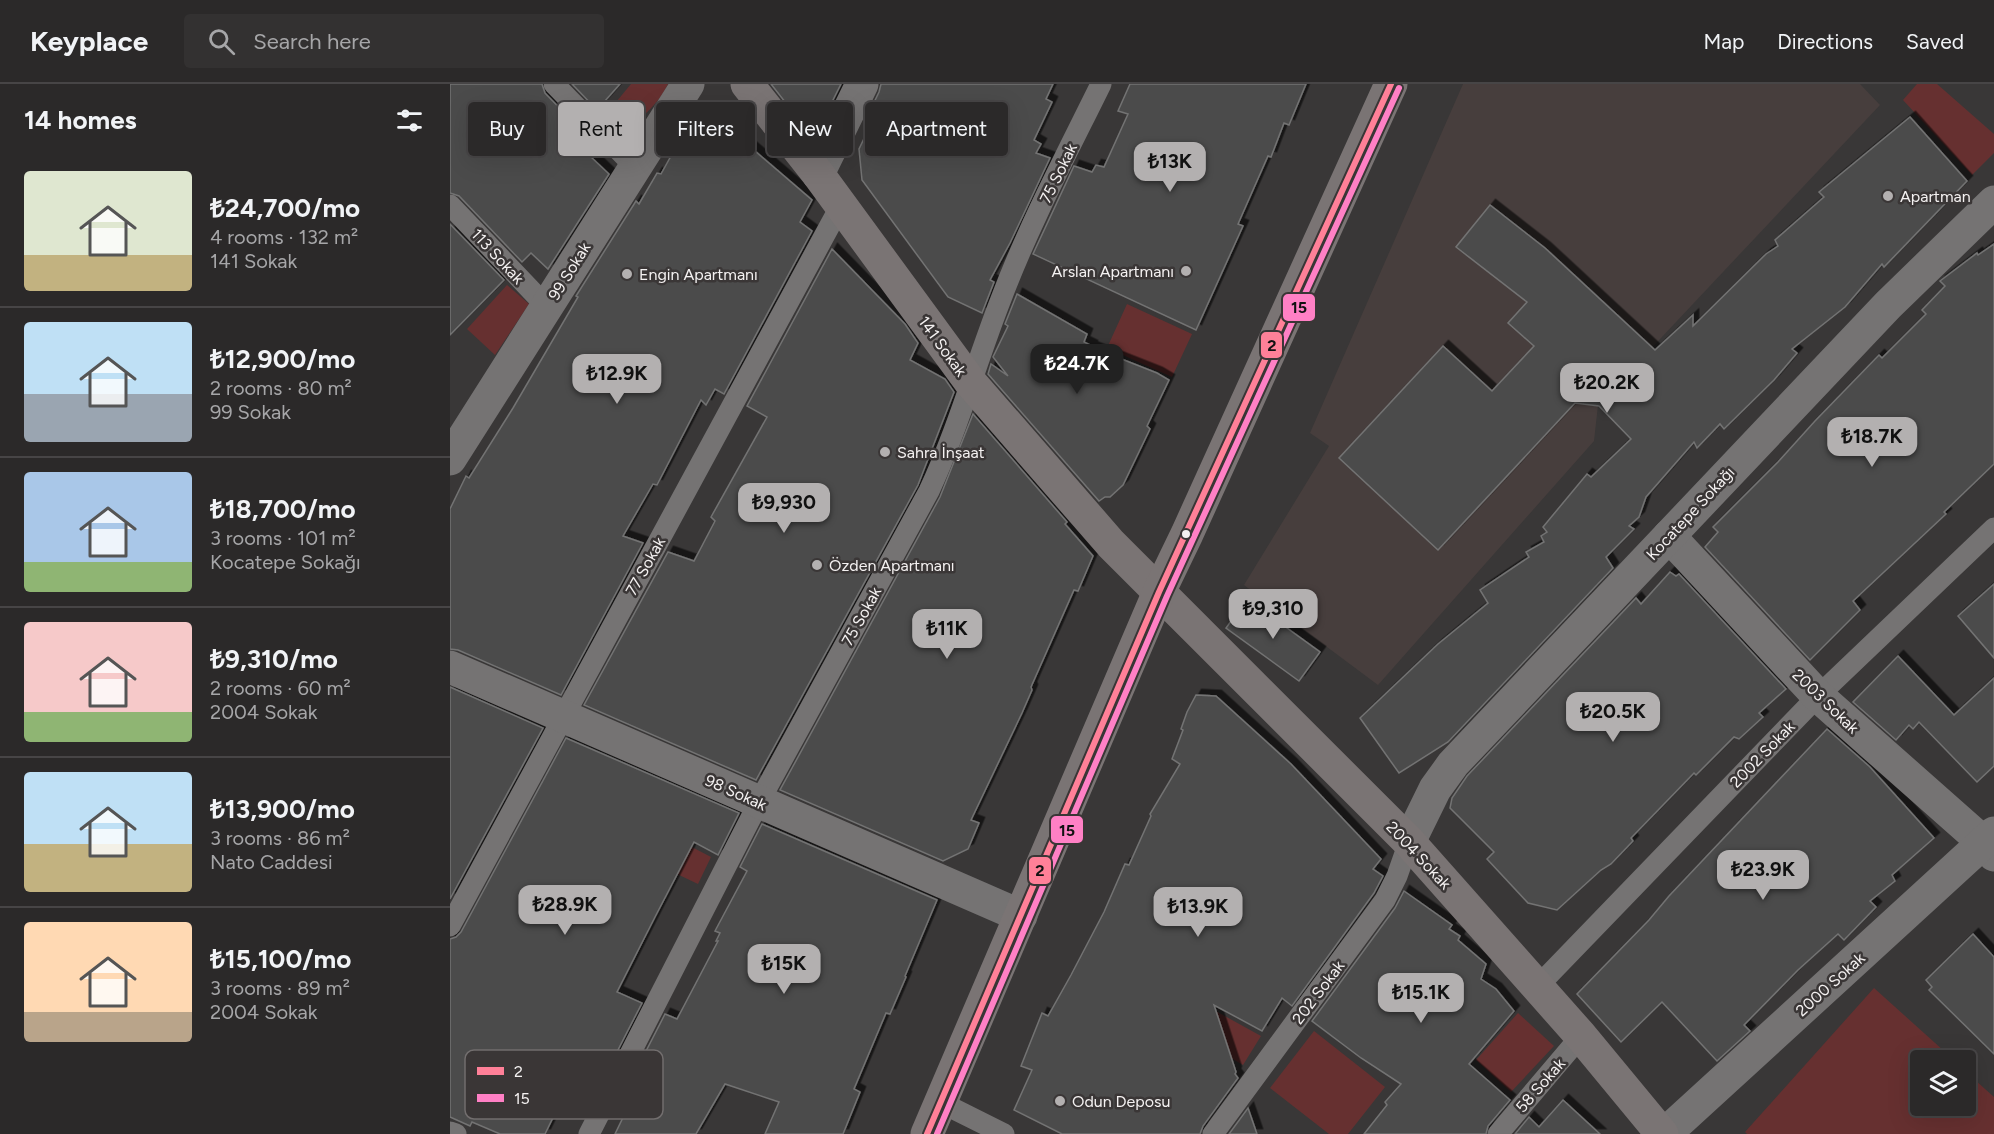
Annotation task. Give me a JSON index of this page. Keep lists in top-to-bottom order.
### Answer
{
  "streets": {
    "street": [
      "99 Sokak",
      "141 Sokak",
      "Kocatepe Sokağı",
      "2003 Sokak",
      "98 Sokak",
      "2004 Sokak",
      "2000 Sokak"
    ],
    "lane": [
      "75 Sokak",
      "113 Sokak",
      "77 Sokak",
      "2002 Sokak",
      "202 Sokak",
      "58 Sokak"
    ]
  },
  "crossings": [
    ["75 Sokak", "141 Sokak"],
    ["75 Sokak", "98 Sokak"],
    ["113 Sokak", "99 Sokak"],
    ["141 Sokak", "77 Sokak"],
    ["141 Sokak", "2004 Sokak"],
    ["Kocatepe Sokağı", "2003 Sokak"],
    ["Kocatepe Sokağı", "2004 Sokak"],
    ["Kocatepe Sokağı", "202 Sokak"],
    ["77 Sokak", "98 Sokak"],
    ["2003 Sokak", "2002 Sokak"],
    ["2003 Sokak", "2000 Sokak"],
    ["2002 Sokak", "2004 Sokak"],
    ["2004 Sokak", "2000 Sokak"],
    ["2004 Sokak", "202 Sokak"],
    ["2004 Sokak", "58 Sokak"]
  ],
  "places": [
    "Apartman",
    "Arslan Apartmanı",
    "Engin Apartmanı",
    "Sahra İnşaat",
    "Özden Apartmanı",
    "Odun Deposu"
  ],
  "lines": ["transit line 2", "transit line 15"],
  "legend": ["2", "15"],
  "page": {
    "header": "Keyplace",
    "search": "Search here",
    "nav": ["Map", "Directions", "Saved"],
    "heading": "14 homes",
    "chip": [
      "Buy",
      "Rent",
      "Filters",
      "New",
      "Apartment"
    ],
    "price": [
      "₺13K",
      "₺24.7K",
      "₺12.9K",
      "₺20.2K",
      "₺18.7K",
      "₺9,930",
      "₺9,310",
      "₺11K",
      "₺20.5K",
      "₺23.9K",
      "₺28.9K",
      "₺13.9K",
      "₺15K",
      "₺15.1K"
    ],
    "list": [
      {
        "name": "₺24,700/mo",
        "note": "4 rooms · 132 m² · 141 Sokak"
      },
      {
        "name": "₺12,900/mo",
        "note": "2 rooms · 80 m² · 99 Sokak"
      },
      {
        "name": "₺18,700/mo",
        "note": "3 rooms · 101 m² · Kocatepe Sokağı"
      },
      {
        "name": "₺9,310/mo",
        "note": "2 rooms · 60 m² · 2004 Sokak"
      },
      {
        "name": "₺13,900/mo",
        "note": "3 rooms · 86 m² · Nato Caddesi"
      },
      {
        "name": "₺15,100/mo",
        "note": "3 rooms · 89 m² · 2004 Sokak"
      }
    ]
  }
}
